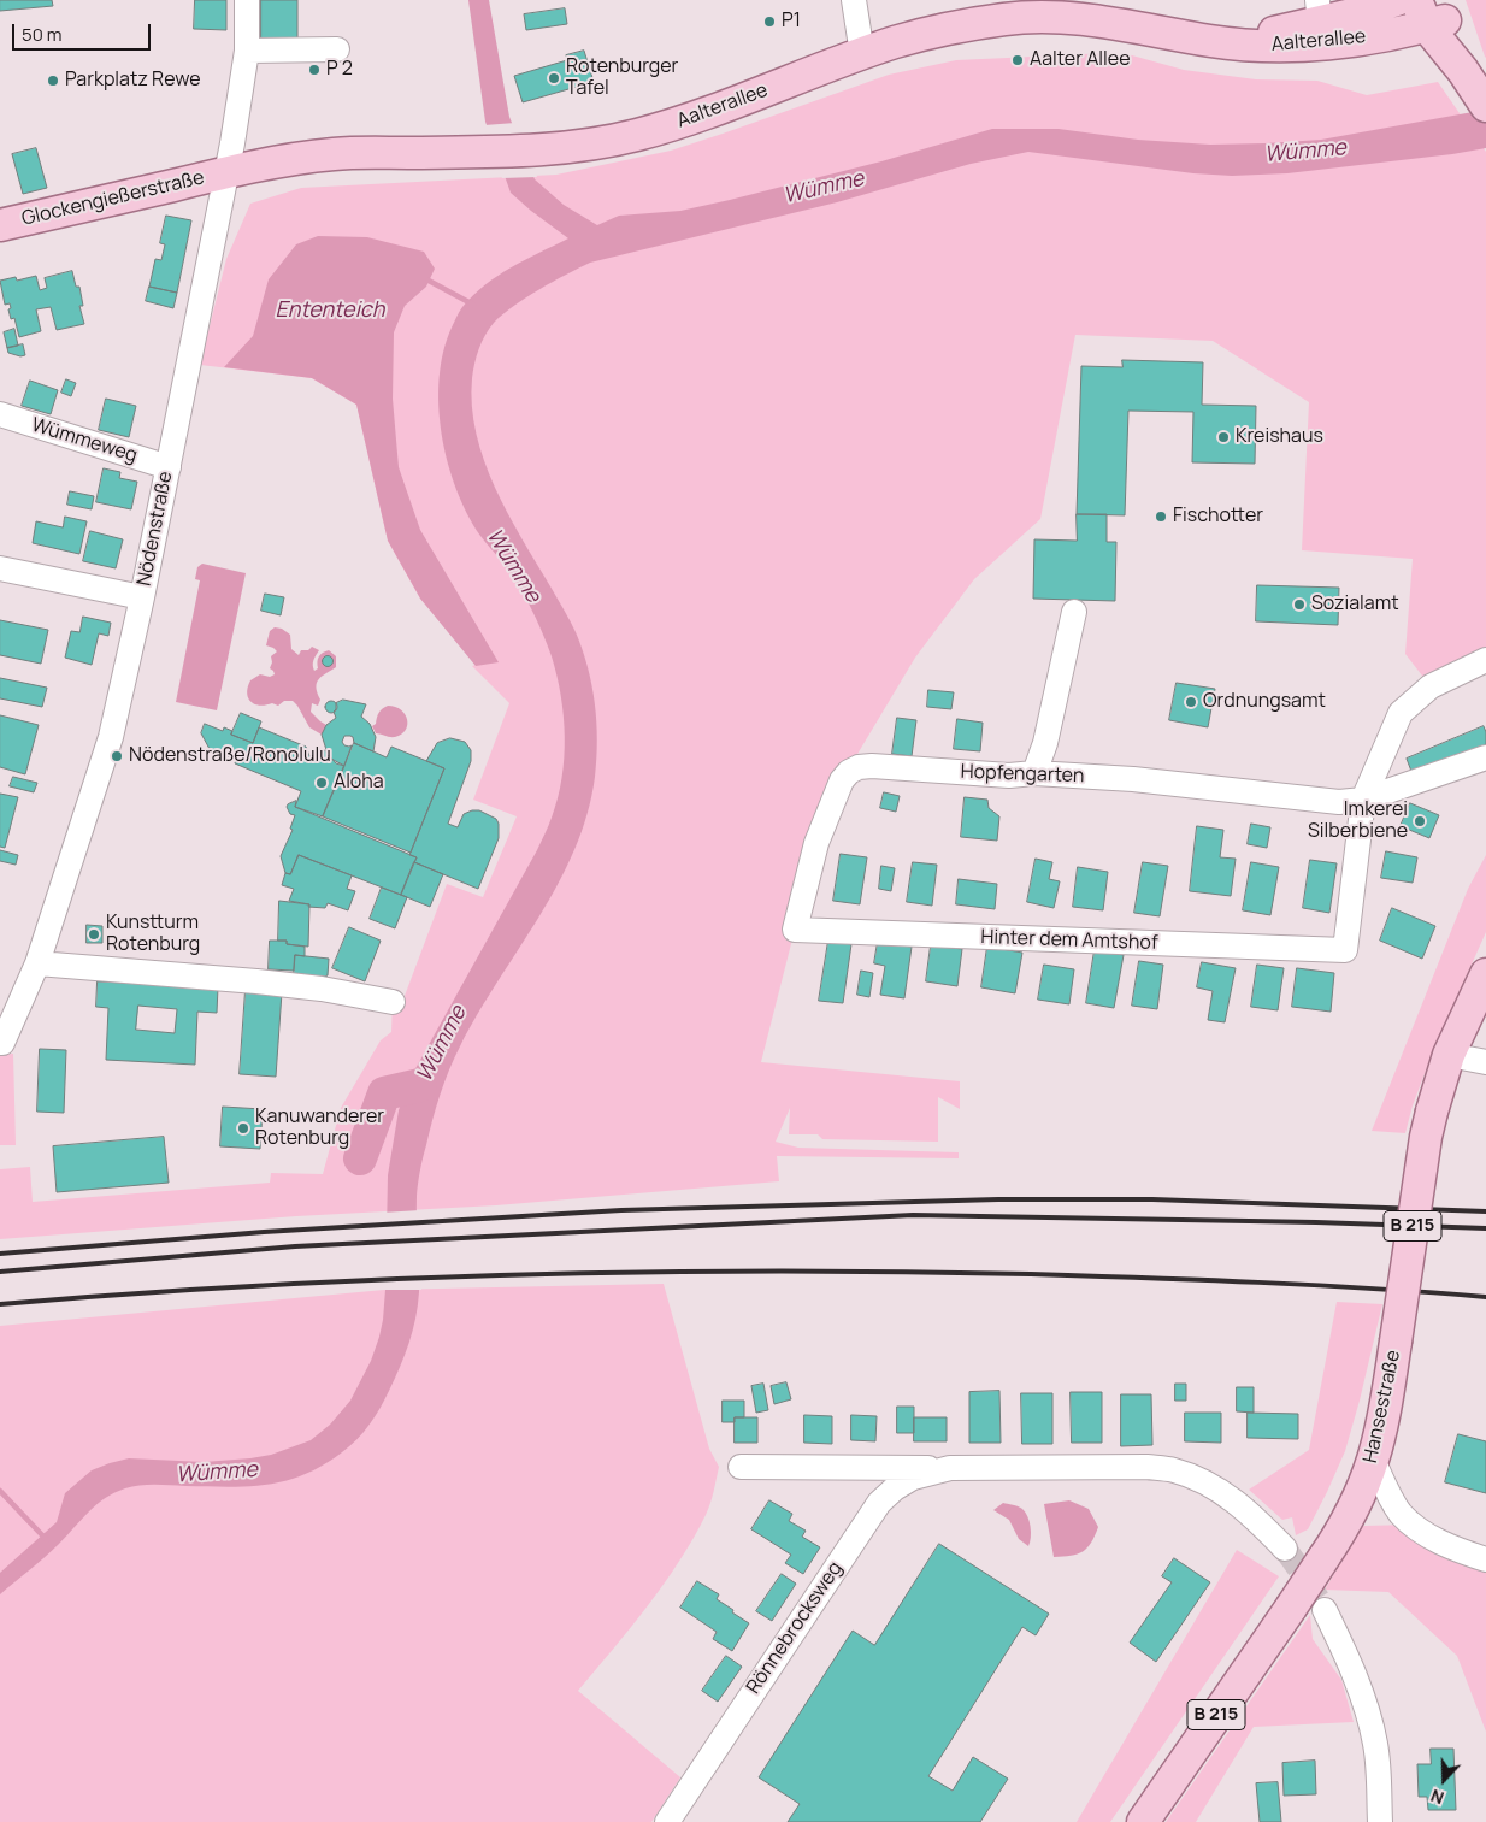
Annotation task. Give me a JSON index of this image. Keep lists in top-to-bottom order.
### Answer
{
  "streets": {
    "main road": [
      "Aalterallee",
      "Glockengießerstraße",
      "B 215",
      "Hansestraße"
    ],
    "street": [
      "Wümmeweg",
      "Nödenstraße",
      "Hopfengarten",
      "Hinter dem Amtshof",
      "Rönnebrocksweg"
    ]
  },
  "crossings": [
    ["Aalterallee", "Glockengießerstraße"],
    ["Aalterallee", "Nödenstraße"],
    ["Glockengießerstraße", "Nödenstraße"],
    ["Wümmeweg", "Nödenstraße"],
    ["Hopfengarten", "Hinter dem Amtshof"]
  ],
  "water": ["Wümme", "Ententeich"],
  "places": [
    "P1",
    "Aalter Allee",
    "P 2",
    "Rotenburger Tafel",
    "Parkplatz Rewe",
    "Kreishaus",
    "Fischotter",
    "Sozialamt",
    "Ordnungsamt",
    "Nödenstraße/Ronolulu",
    "Aloha",
    "Imkerei Silberbiene",
    "Kunstturm Rotenburg",
    "Kanuwanderer Rotenburg"
  ],
  "scale_bar": "50 m",
  "north": "bottom"
}
